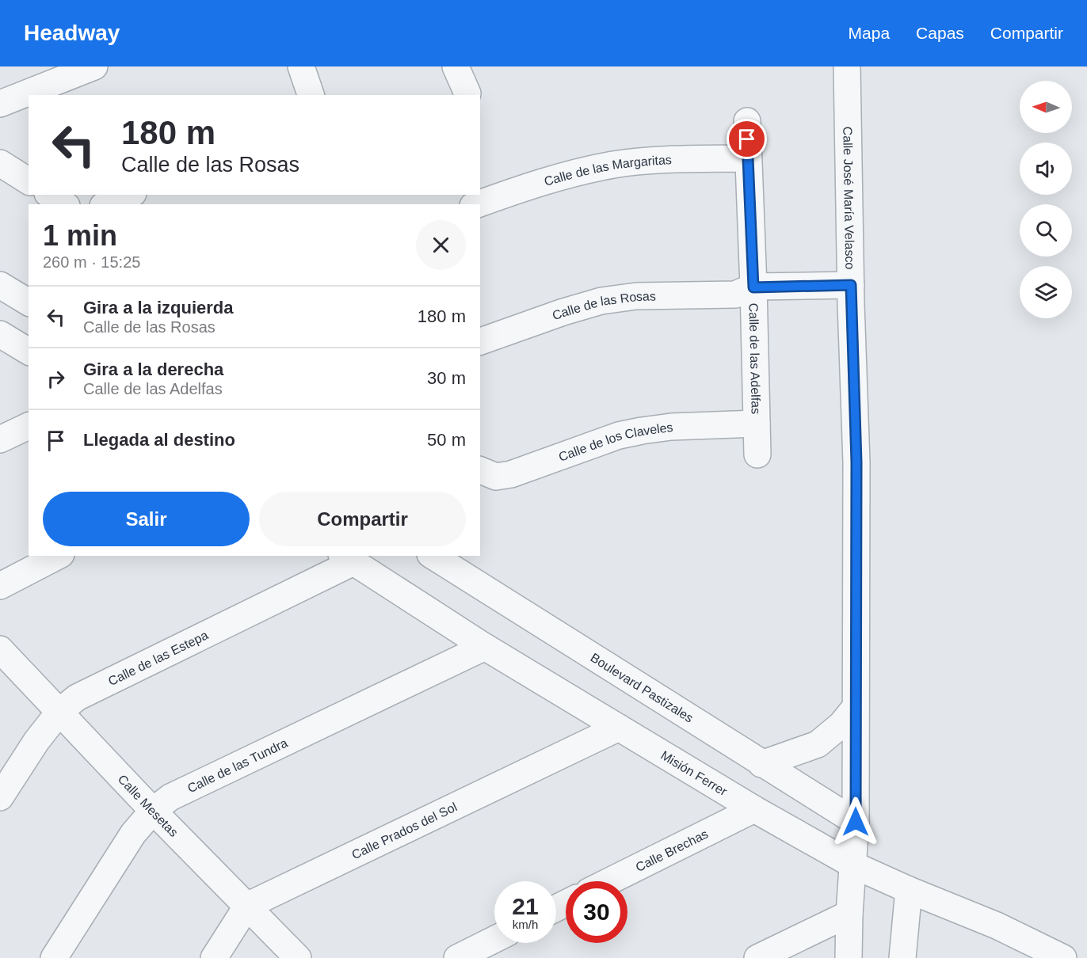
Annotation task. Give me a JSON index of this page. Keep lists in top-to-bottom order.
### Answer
{
  "streets": {
    "street": [
      "Calle de las Margaritas",
      "Calle José María Velasco",
      "Calle de las Rosas",
      "Calle de las Adelfas",
      "Calle de los Claveles",
      "Calle de las Estepa",
      "Boulevard Pastizales",
      "Calle de las Tundra",
      "Misión Ferrer",
      "Calle Mesetas",
      "Calle Prados del Sol",
      "Calle Brechas"
    ]
  },
  "crossings": [
    ["Calle de las Margaritas", "Calle de las Adelfas"],
    ["Calle José María Velasco", "Calle de las Rosas"],
    ["Calle José María Velasco", "Boulevard Pastizales"],
    ["Calle José María Velasco", "Misión Ferrer"],
    ["Calle de las Rosas", "Calle de las Adelfas"],
    ["Calle de las Adelfas", "Calle de los Claveles"],
    ["Calle de las Estepa", "Misión Ferrer"],
    ["Calle de las Estepa", "Calle Mesetas"],
    ["Calle de las Tundra", "Misión Ferrer"],
    ["Calle de las Tundra", "Calle Mesetas"],
    ["Misión Ferrer", "Calle Prados del Sol"],
    ["Misión Ferrer", "Calle Brechas"],
    ["Calle Mesetas", "Calle Prados del Sol"]
  ],
  "north": "left",
  "page": {
    "header": "Headway",
    "nav": ["Mapa", "Capas", "Compartir"],
    "turn": ["180 m", "Calle de las Rosas"],
    "heading": ["1 min", "260 m · 15:25"],
    "list": [
      {
        "name": "Gira a la izquierda",
        "note": "Calle de las Rosas",
        "value": "180 m"
      },
      {
        "name": "Gira a la derecha",
        "note": "Calle de las Adelfas",
        "value": "30 m"
      },
      {
        "name": "Llegada al destino",
        "value": "50 m"
      }
    ],
    "buttons": ["Salir", "Compartir"],
    "speed": "21 km/h",
    "limit": "30"
  }
}
